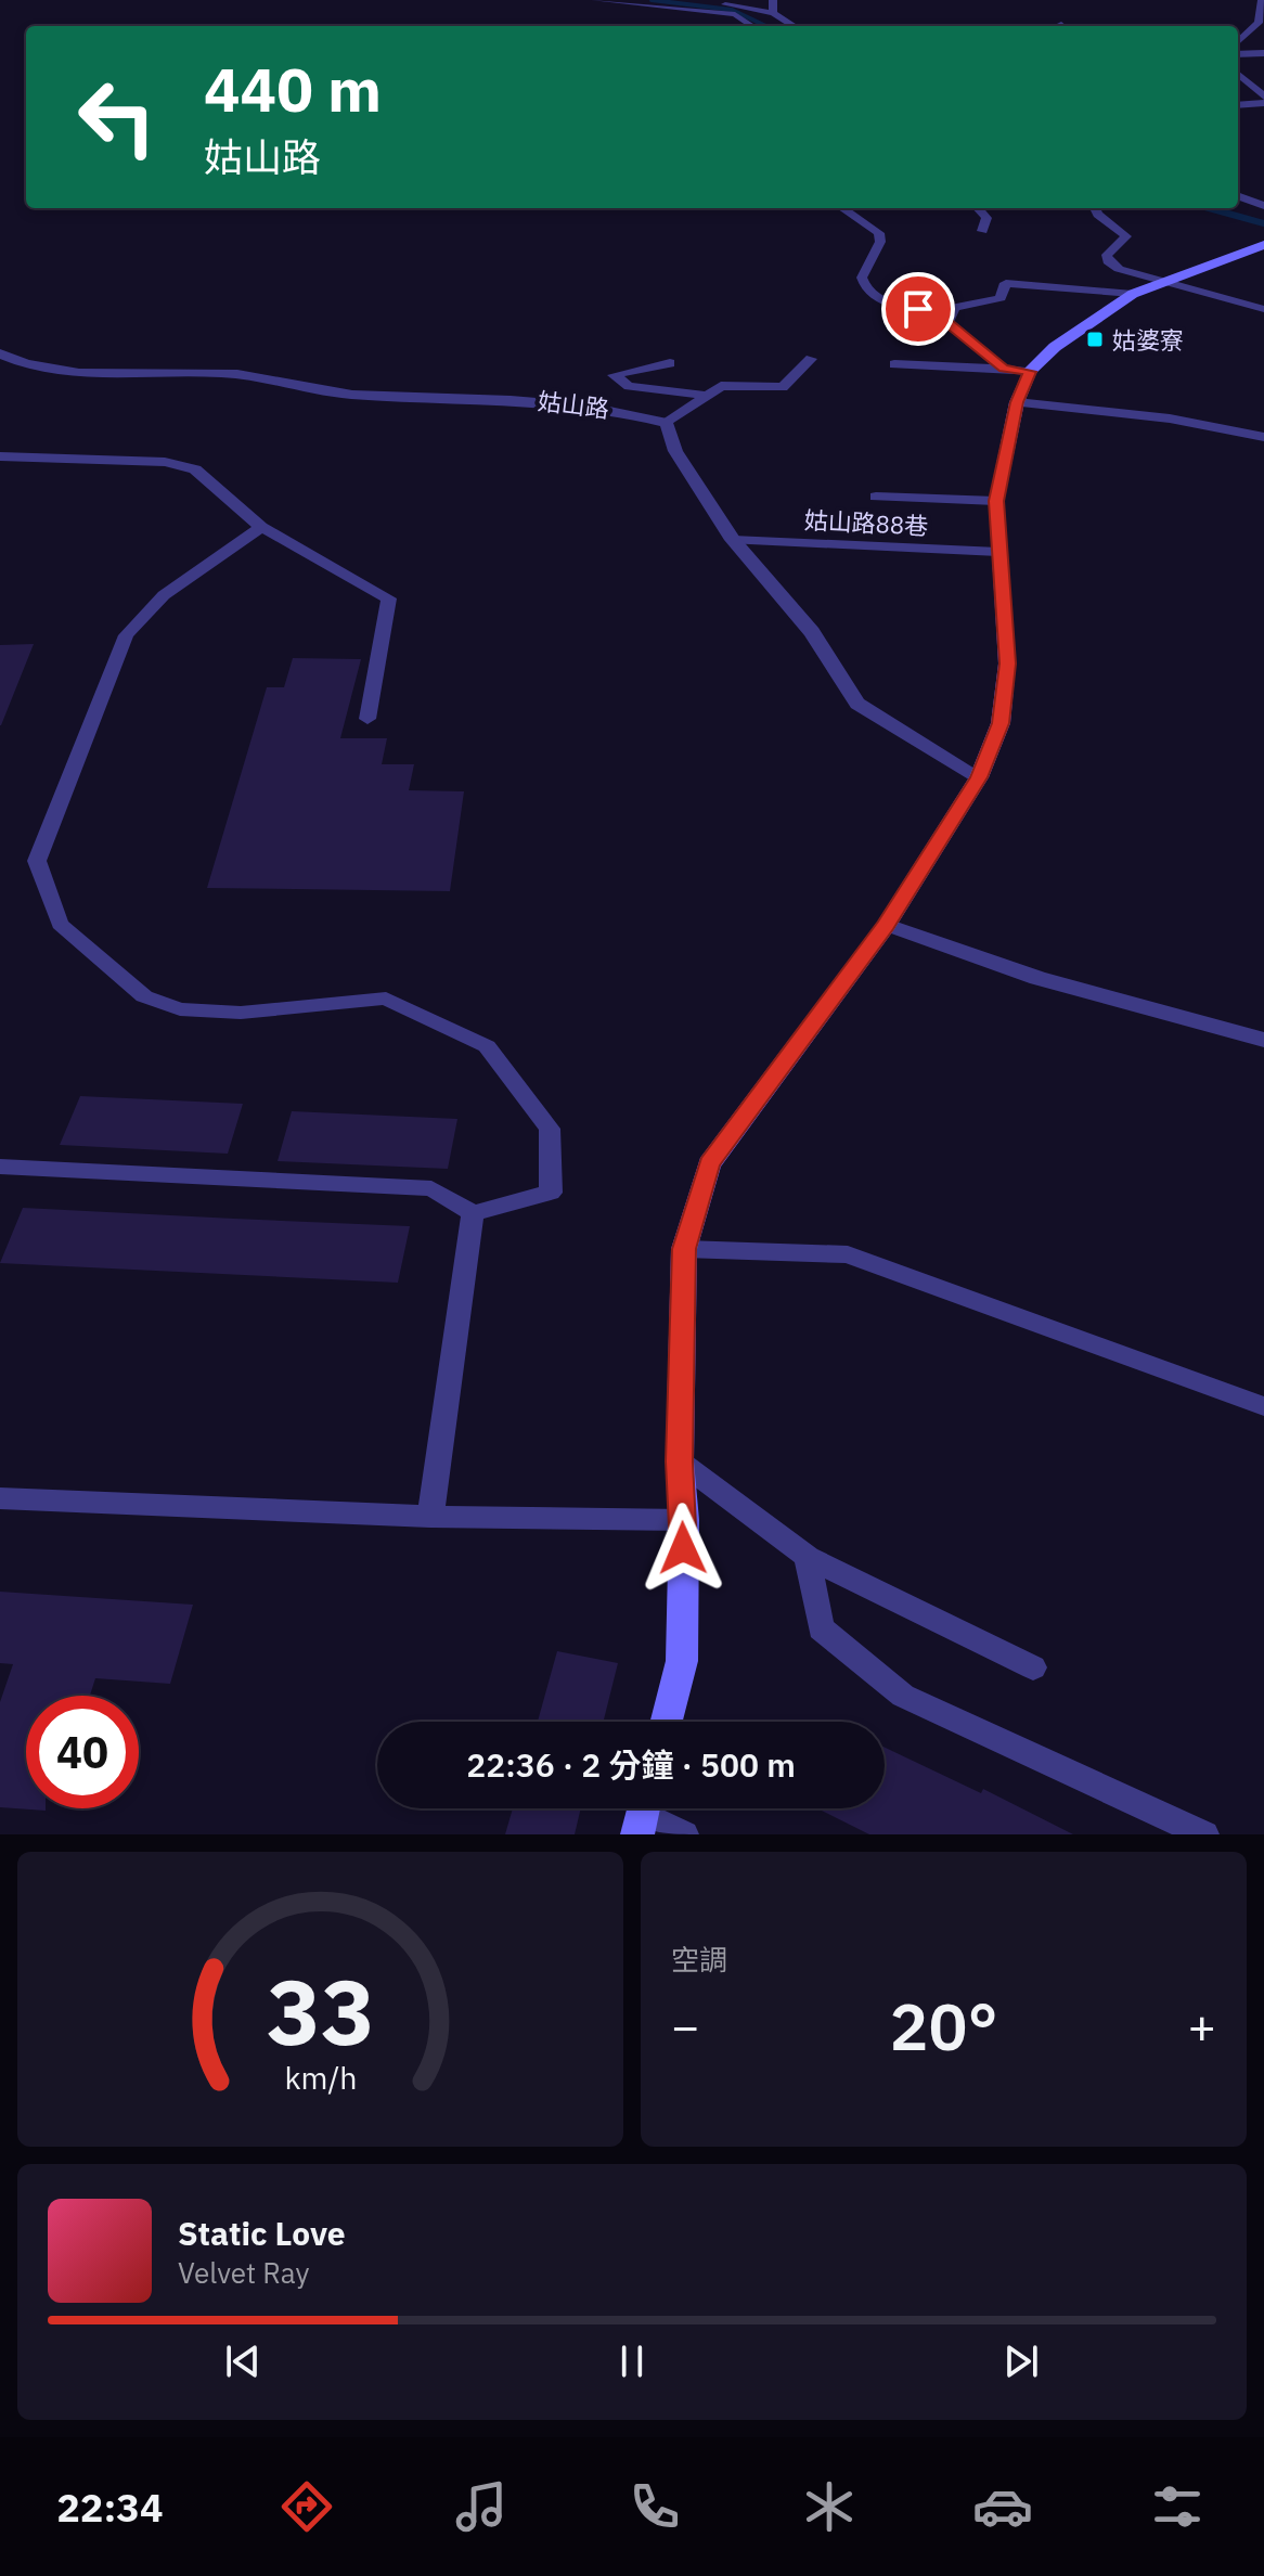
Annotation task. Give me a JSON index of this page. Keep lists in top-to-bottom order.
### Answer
{
  "streets": {
    "street": ["姑山路"],
    "lane": ["姑山路88巷"]
  },
  "places": {
    "transit": ["姑婆寮"]
  },
  "page": {
    "turn": ["440 m", "姑山路"],
    "limit": "40",
    "trip": "22:36 · 2 分鐘 · 500 m",
    "tile": "空調",
    "heat": ["−", "20°", "+"],
    "song": ["Static Love", "Velvet Ray"],
    "tabs": "22:34",
    "gauge": ["33", "km/h"]
  }
}
